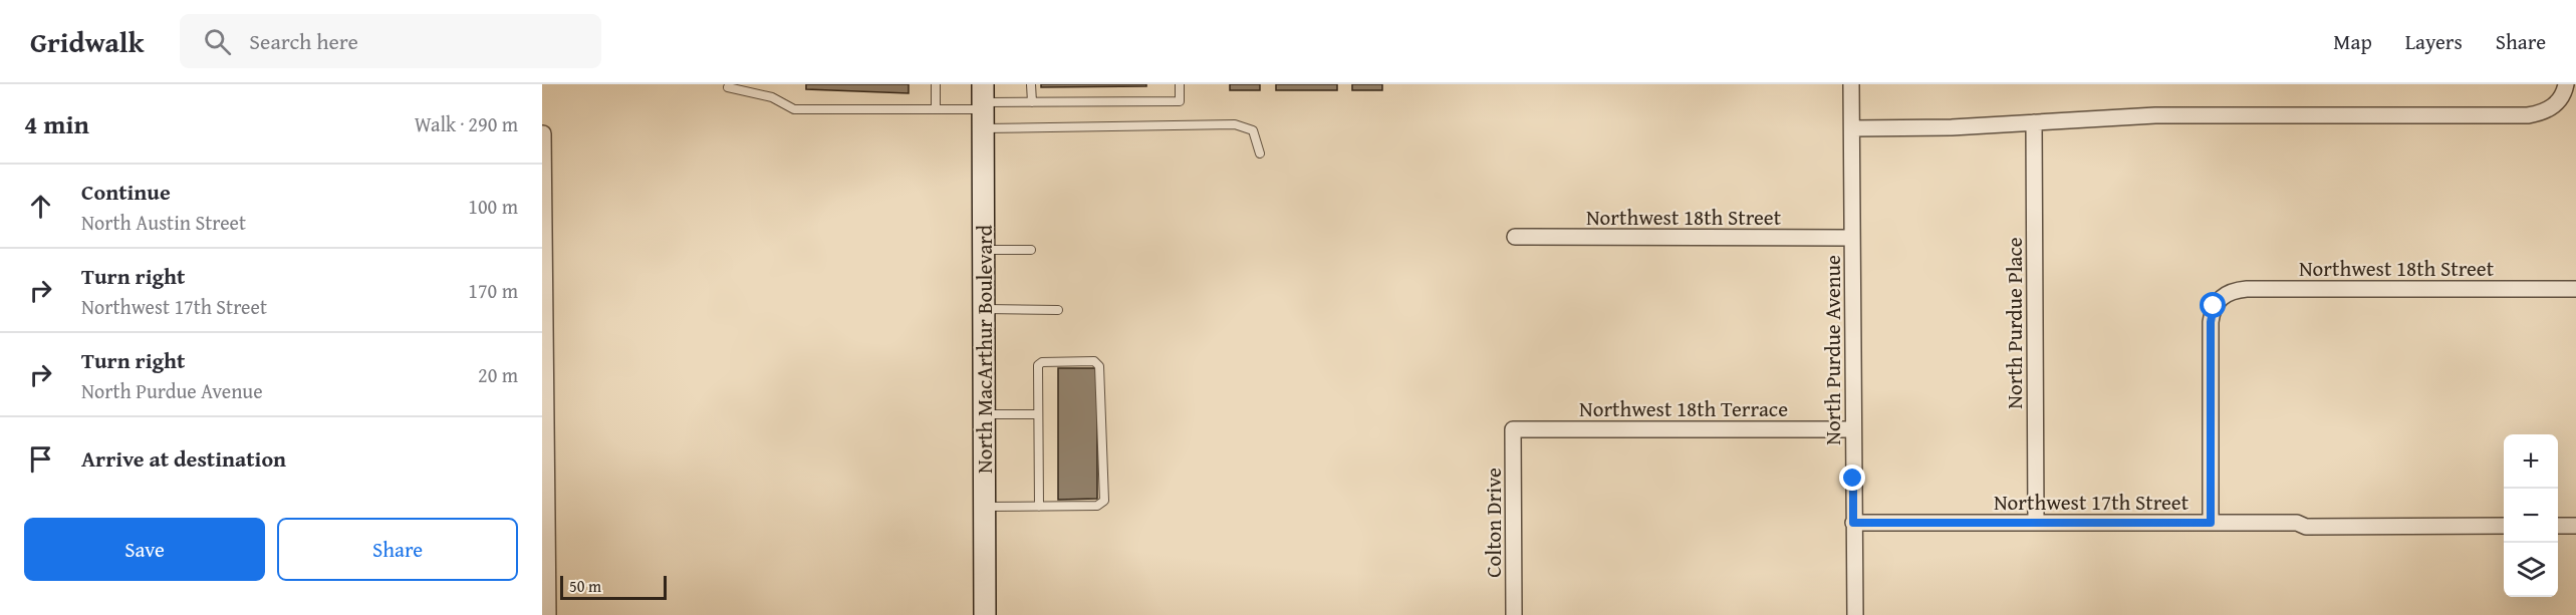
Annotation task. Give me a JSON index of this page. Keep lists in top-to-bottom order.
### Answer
{
  "streets": {
    "main road": ["North MacArthur Boulevard"],
    "street": [
      "Northwest 18th Street",
      "North Purdue Place",
      "North Purdue Avenue",
      "Northwest 18th Terrace",
      "Northwest 17th Street",
      "Colton Drive"
    ]
  },
  "crossings": [
    ["Northwest 18th Street", "North Purdue Avenue"],
    ["Northwest 18th Street", "Northwest 17th Street"],
    ["North Purdue Place", "Northwest 17th Street"],
    ["North Purdue Avenue", "Northwest 18th Terrace"],
    ["North Purdue Avenue", "Northwest 17th Street"],
    ["Northwest 18th Terrace", "Colton Drive"]
  ],
  "scale_bar": "50 m",
  "page": {
    "header": "Gridwalk",
    "search": "Search here",
    "nav": ["Map", "Layers", "Share"],
    "heading": ["4 min", "Walk · 290 m"],
    "list": [
      ["Continue", "North Austin Street", "100 m"],
      ["Turn right", "Northwest 17th Street", "170 m"],
      ["Turn right", "North Purdue Avenue", "20 m"],
      "Arrive at destination"
    ],
    "map_buttons": ["+", "−"],
    "buttons": ["Save", "Share"],
    "scale": "50 m"
  }
}
